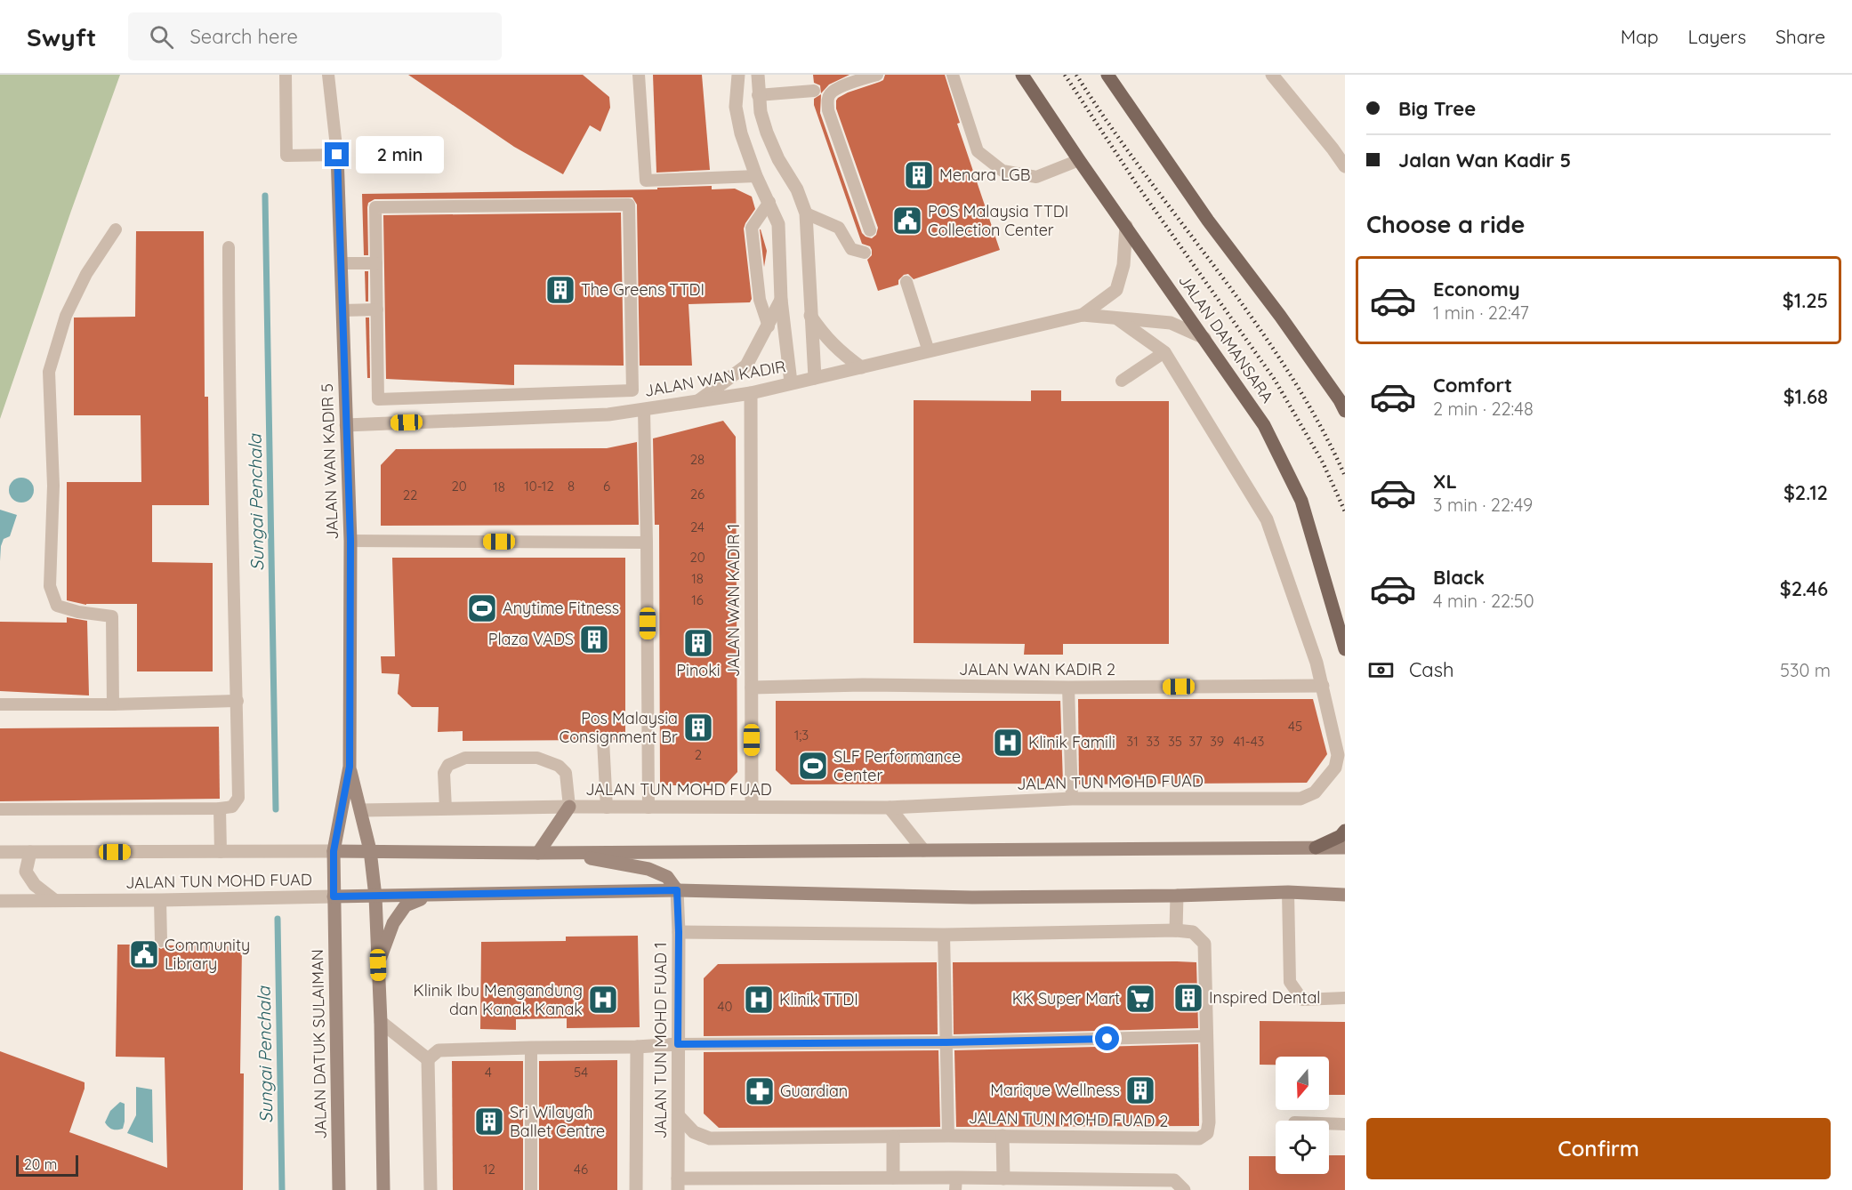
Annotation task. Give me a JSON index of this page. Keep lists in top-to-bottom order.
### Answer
{
  "streets": {
    "main road": [
      "JALAN DAMANSARA",
      "JALAN WAN KADIR 5",
      "JALAN TUN MOHD FUAD",
      "JALAN DATUK SULAIMAN"
    ],
    "street": [
      "JALAN WAN KADIR",
      "JALAN WAN KADIR 1",
      "JALAN WAN KADIR 2",
      "JALAN TUN MOHD FUAD 1",
      "JALAN TUN MOHD FUAD 2"
    ]
  },
  "crossings": [
    ["JALAN DAMANSARA", "JALAN WAN KADIR"],
    ["JALAN WAN KADIR", "JALAN WAN KADIR 5"],
    ["JALAN WAN KADIR", "JALAN WAN KADIR 1"],
    ["JALAN WAN KADIR", "JALAN TUN MOHD FUAD"],
    ["JALAN WAN KADIR 5", "JALAN TUN MOHD FUAD"],
    ["JALAN WAN KADIR 5", "JALAN DATUK SULAIMAN"],
    ["JALAN WAN KADIR 1", "JALAN WAN KADIR 2"],
    ["JALAN WAN KADIR 1", "JALAN TUN MOHD FUAD"],
    ["JALAN WAN KADIR 2", "JALAN TUN MOHD FUAD"],
    ["JALAN TUN MOHD FUAD", "JALAN TUN MOHD FUAD 1"],
    ["JALAN TUN MOHD FUAD", "JALAN DATUK SULAIMAN"],
    ["JALAN TUN MOHD FUAD 1", "JALAN TUN MOHD FUAD 2"]
  ],
  "water": ["Sungai Penchala"],
  "places": {
    "building": [
      "Menara LGB",
      "The Greens TTDI",
      "Plaza VADS",
      "Pinoki",
      "Pos Malaysia Consignment Br",
      "Inspired Dental",
      "Marique Wellness",
      "Sri Wilayah Ballet Centre"
    ],
    "public building": ["POS Malaysia TTDI Collection Center", "Community Library"],
    "sports": ["Anytime Fitness", "SLF Performance Center"],
    "hospital": ["Klinik Famili", "Klinik Ibu Mengandung dan Kanak Kanak", "Klinik TTDI"],
    "supermarket": ["KK Super Mart"],
    "pharmacy": ["Guardian"]
  },
  "house_numbers": [
    "28",
    "20",
    "10-12",
    "8",
    "6",
    "18",
    "26",
    "22",
    "24",
    "20",
    "18",
    "16",
    "45",
    "1;3",
    "31",
    "33",
    "35",
    "37",
    "39",
    "41-43",
    "2",
    "40",
    "4",
    "54",
    "12",
    "46"
  ],
  "scale_bar": "20 m",
  "north": "bottom",
  "page": {
    "header": "Swyft",
    "search": "Search here",
    "nav": ["Map", "Layers", "Share"],
    "banner": ["Big Tree", "Jalan Wan Kadir 5"],
    "bubble": "2 min",
    "heading": "Choose a ride",
    "list": [
      {
        "name": "Economy",
        "note": "1 min · 22:47",
        "value": "$1.25"
      },
      {
        "name": "Comfort",
        "note": "2 min · 22:48",
        "value": "$1.68"
      },
      {
        "name": "XL",
        "note": "3 min · 22:49",
        "value": "$2.12"
      },
      {
        "name": "Black",
        "note": "4 min · 22:50",
        "value": "$2.46"
      }
    ],
    "pay": ["Cash", "530 m"],
    "buttons": "Confirm",
    "scale": "20 m"
  }
}
